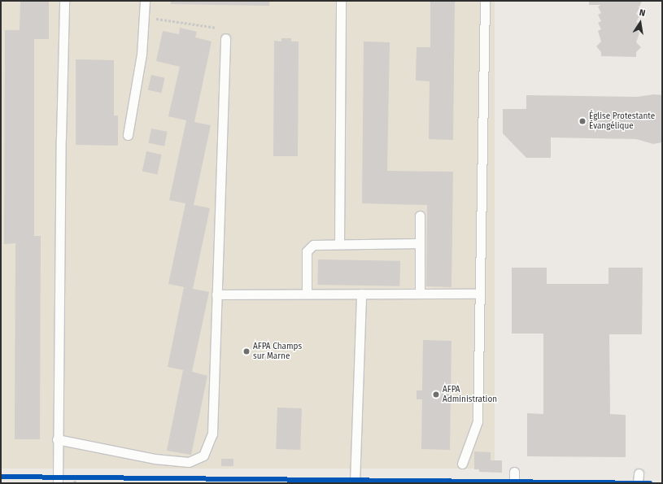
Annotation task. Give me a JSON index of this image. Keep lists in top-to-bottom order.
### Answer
{
  "places": ["Église Protestante Évangélique", "AFPA Champs sur Marne", "AFPA Administration"],
  "north": "top"
}
